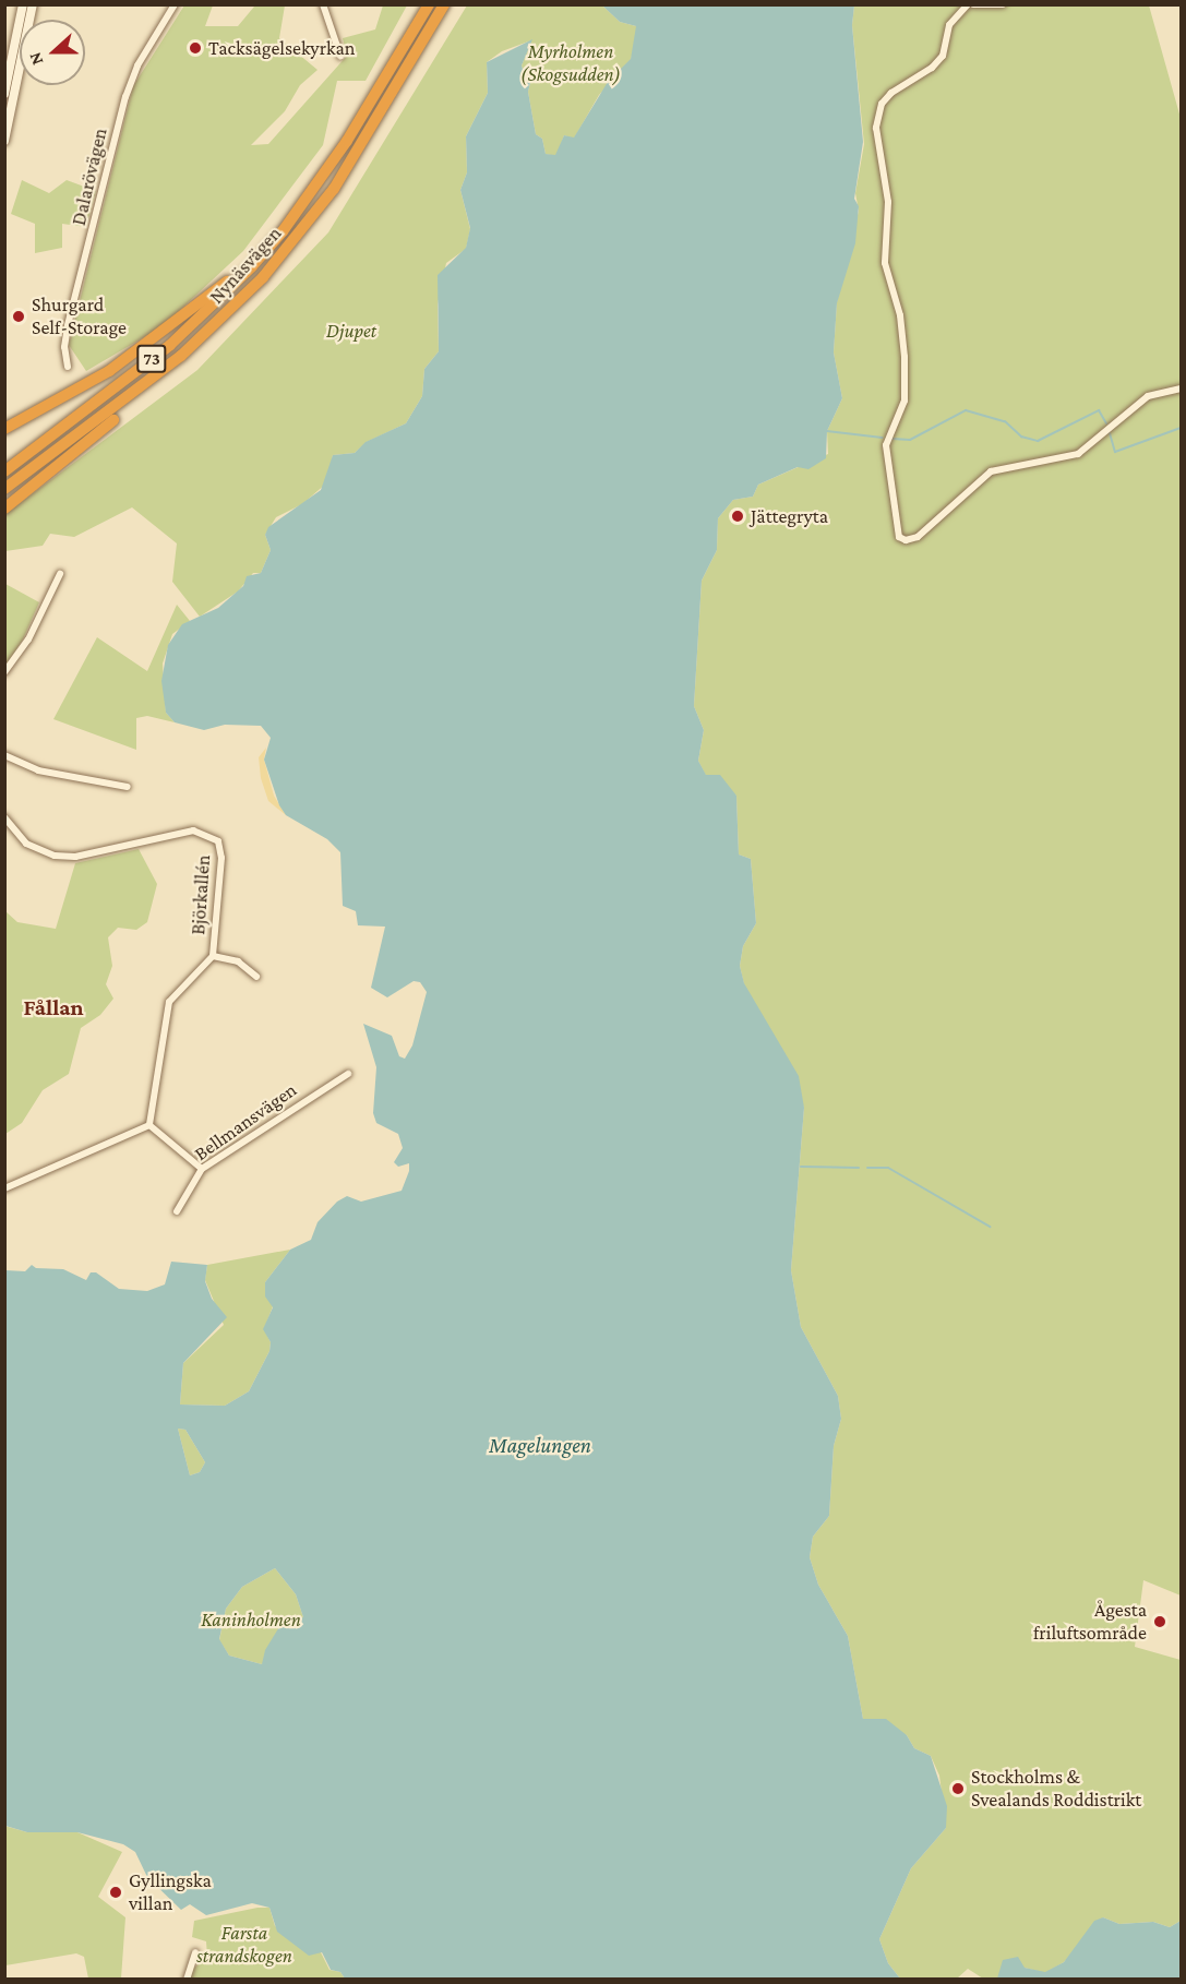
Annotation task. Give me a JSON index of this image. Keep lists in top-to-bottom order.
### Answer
{
  "streets": {
    "highway": ["Nynäsvägen", "73"],
    "street": ["Dalarövägen", "Björkallén", "Bellmansvägen"]
  },
  "districts": ["Fållan"],
  "water": ["Magelungen"],
  "parks": [
    "Myrholmen (Skogsudden)",
    "Djupet",
    "Kaninholmen",
    "Farsta strandskogen"
  ],
  "places": [
    "Tacksägelsekyrkan",
    "Shurgard Self-Storage",
    "Jättegryta",
    "Ågesta friluftsområde",
    "Stockholms & Svealands Roddistrikt",
    "Gyllingska villan"
  ],
  "north": "left"
}
